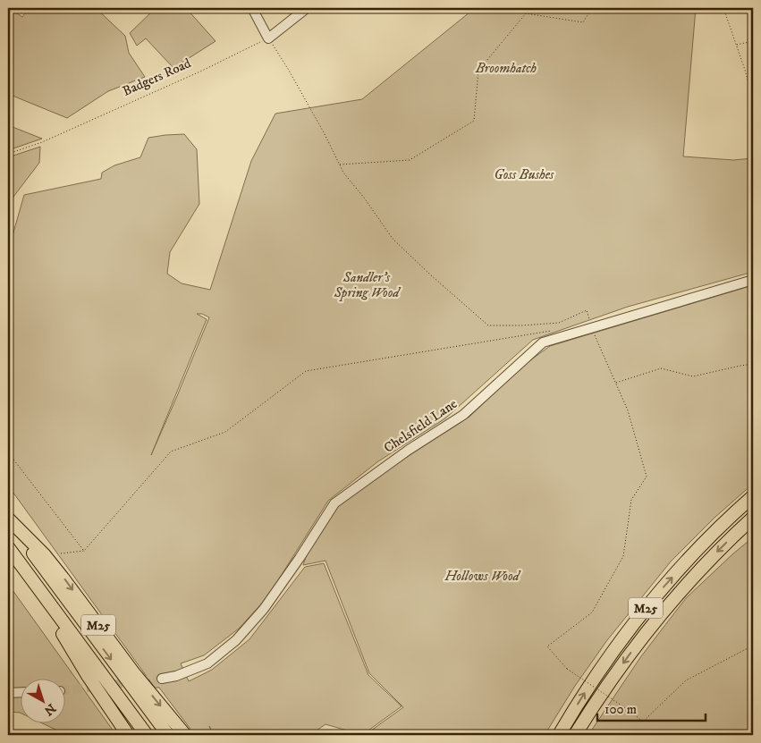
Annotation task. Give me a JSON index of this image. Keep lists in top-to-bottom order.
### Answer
{
  "streets": {
    "highway": ["M25"],
    "street": ["Chelsfield Lane"],
    "path": ["Badgers Road"]
  },
  "parks": [
    "Broomhatch",
    "Goss Bushes",
    "Sandler's Spring Wood",
    "Hollows Wood"
  ],
  "scale_bar": "100 m",
  "north": "bottom right"
}
